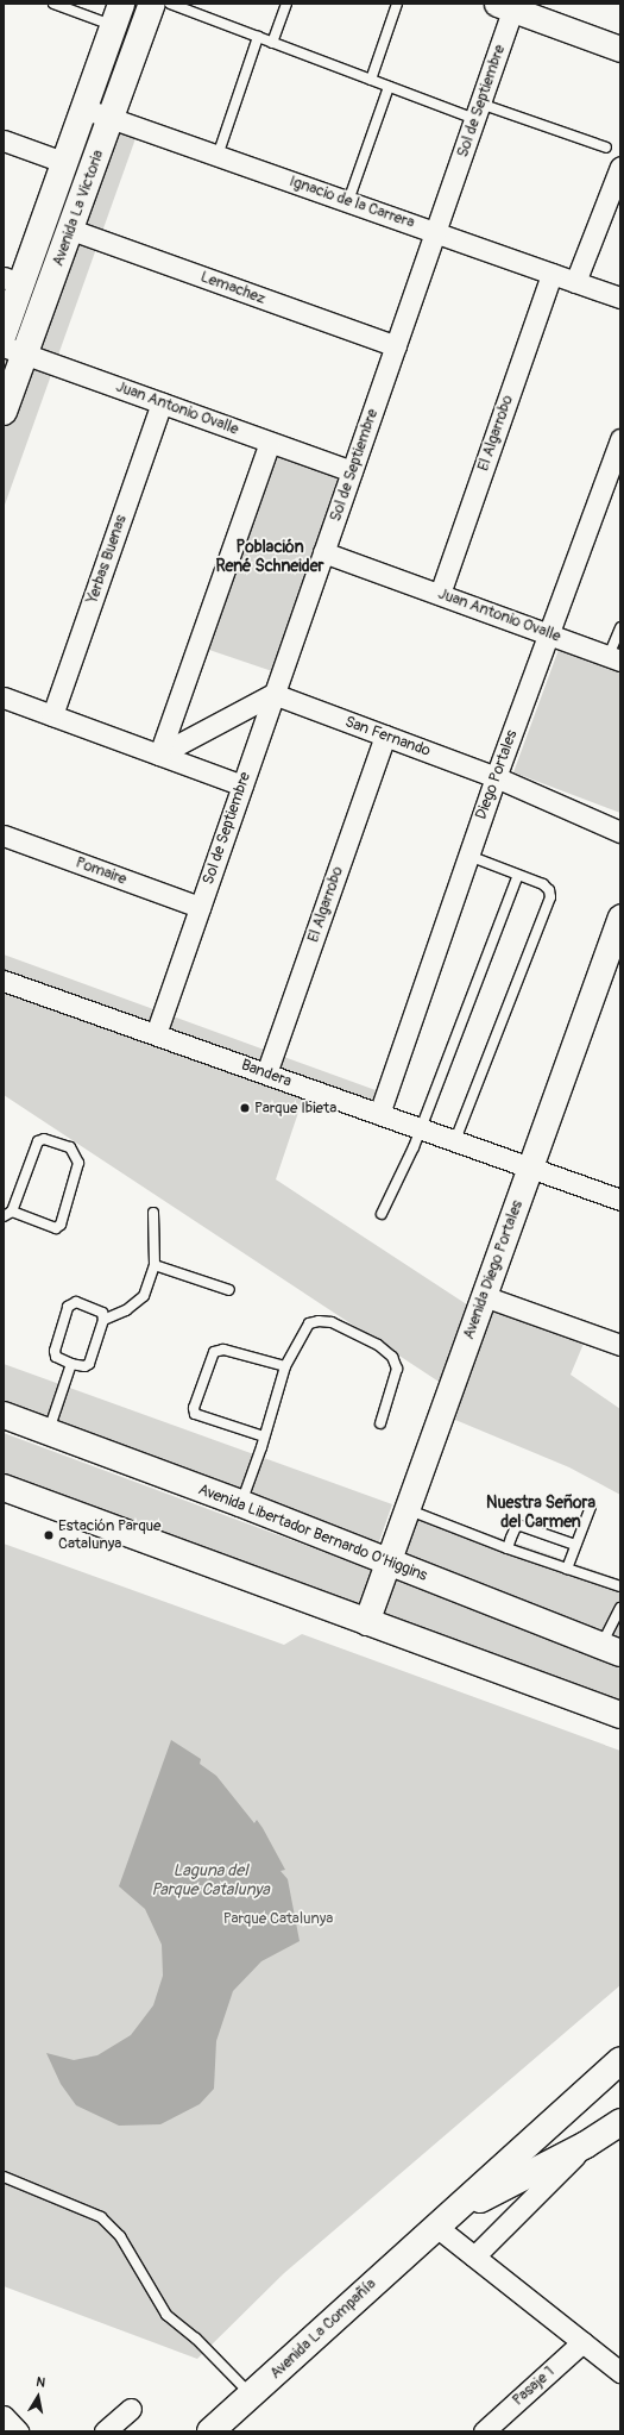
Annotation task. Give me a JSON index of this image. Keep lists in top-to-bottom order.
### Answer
{
  "streets": {
    "main road": ["Avenida La Victoria", "Avenida Libertador Bernardo O'Higgins", "Avenida La Compañía"],
    "street": [
      "Sol de Septiembre",
      "Ignacio de la Carrera",
      "Lemachez",
      "Juan Antonio Ovalle",
      "El Algarrobo",
      "Yerbas Buenas",
      "San Fernando",
      "Diego Portales",
      "Pomaire",
      "Bandera",
      "Avenida Diego Portales",
      "Pasaje 1"
    ]
  },
  "crossings": [
    ["Sol de Septiembre", "Ignacio de la Carrera"],
    ["Sol de Septiembre", "Lemachez"],
    ["Sol de Septiembre", "Juan Antonio Ovalle"],
    ["Sol de Septiembre", "San Fernando"],
    ["Sol de Septiembre", "Pomaire"],
    ["Sol de Septiembre", "Bandera"],
    ["Ignacio de la Carrera", "Avenida La Victoria"],
    ["Ignacio de la Carrera", "El Algarrobo"],
    ["Avenida La Victoria", "Lemachez"],
    ["Avenida La Victoria", "Juan Antonio Ovalle"],
    ["Juan Antonio Ovalle", "El Algarrobo"],
    ["Juan Antonio Ovalle", "Yerbas Buenas"],
    ["Juan Antonio Ovalle", "Diego Portales"],
    ["El Algarrobo", "San Fernando"],
    ["El Algarrobo", "Bandera"],
    ["San Fernando", "Diego Portales"],
    ["Diego Portales", "Bandera"],
    ["Bandera", "Avenida Diego Portales"],
    ["Avenida Diego Portales", "Avenida Libertador Bernardo O'Higgins"]
  ],
  "districts": ["Población René Schneider", "Nuestra Señora del Carmen"],
  "water": ["Laguna del Parque Catalunya"],
  "parks": ["Parque Catalunya"],
  "places": ["Parque Ibieta", "Estación Parque Catalunya"],
  "north": "top"
}
